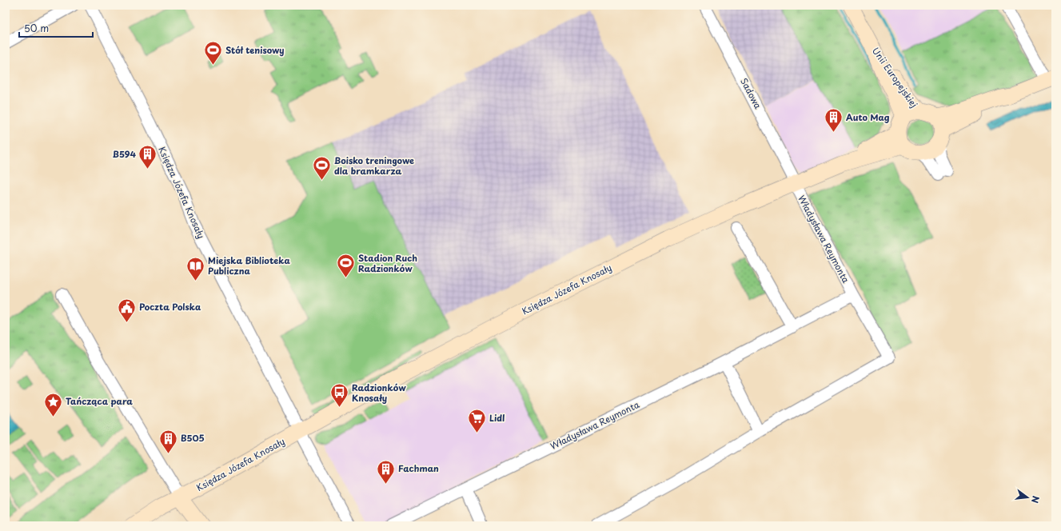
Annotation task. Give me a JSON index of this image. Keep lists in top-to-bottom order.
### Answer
{
  "streets": {
    "street": [
      "Unii Europejskiej",
      "Sadowa",
      "Księdza Józefa Knosały",
      "Władysława Reymonta"
    ]
  },
  "crossings": [
    ["Unii Europejskiej", "Księdza Józefa Knosały"],
    ["Sadowa", "Księdza Józefa Knosały"],
    ["Sadowa", "Władysława Reymonta"],
    ["Księdza Józefa Knosały", "Władysława Reymonta"]
  ],
  "places": {
    "sports": ["Stół tenisowy", "Boisko treningowe dla bramkarza", "Stadion Ruch Radzionków"],
    "building": [
      "Auto Mag",
      "B594",
      "B505",
      "Fachman"
    ],
    "library": ["Miejska Biblioteka Publiczna"],
    "public building": ["Poczta Polska"],
    "bus stop": ["Radzionków Knosały"],
    "place": ["Tańcząca para"],
    "supermarket": ["Lidl"]
  },
  "scale_bar": "50 m",
  "north": "right"
}
